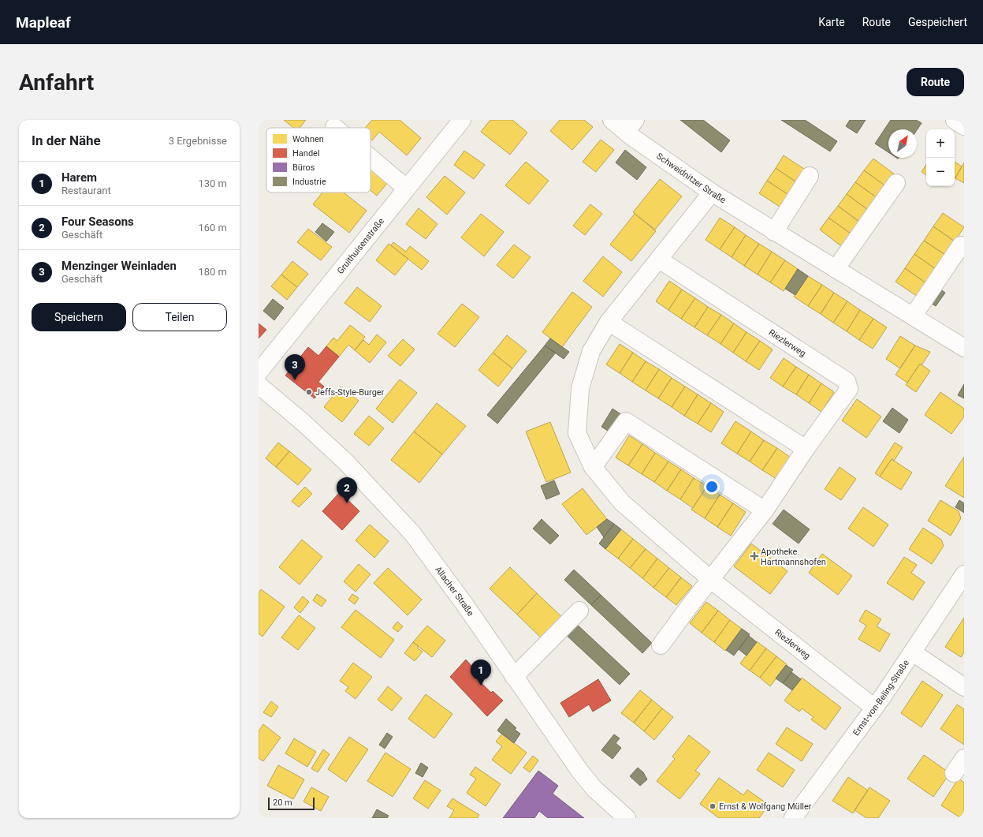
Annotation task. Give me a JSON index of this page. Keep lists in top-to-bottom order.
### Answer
{
  "streets": {
    "street": [
      "Schweidnitzer Straße",
      "Gruithuisenstraße",
      "Riezlerweg",
      "Allacher Straße",
      "Ernst-von-Beling-Straße"
    ]
  },
  "crossings": [
    ["Schweidnitzer Straße", "Riezlerweg"],
    ["Riezlerweg", "Ernst-von-Beling-Straße"]
  ],
  "places": {
    "other": ["Jeffs-Style-Burger", "Ernst & Wolfgang Müller"],
    "health": ["Apotheke Hartmannshofen"]
  },
  "legend": [
    "Wohnen",
    "Handel",
    "Büros",
    "Industrie"
  ],
  "scale_bar": "20 m",
  "north": "top right",
  "page": {
    "header": "Mapleaf",
    "nav": ["Karte", "Route", "Gespeichert"],
    "buttons": [
      "Route",
      ["Speichern", "Teilen"]
    ],
    "title": "Anfahrt",
    "heading": ["In der Nähe", "3 Ergebnisse"],
    "map_buttons": ["+", "−"],
    "list": [
      {
        "mark": "1",
        "name": "Harem",
        "note": "Restaurant",
        "value": "130 m"
      },
      {
        "mark": "2",
        "name": "Four Seasons",
        "note": "Geschäft",
        "value": "160 m"
      },
      {
        "mark": "3",
        "name": "Menzinger Weinladen",
        "note": "Geschäft",
        "value": "180 m"
      }
    ],
    "pins": ["3", "2", "1"],
    "scale": "20 m"
  }
}
